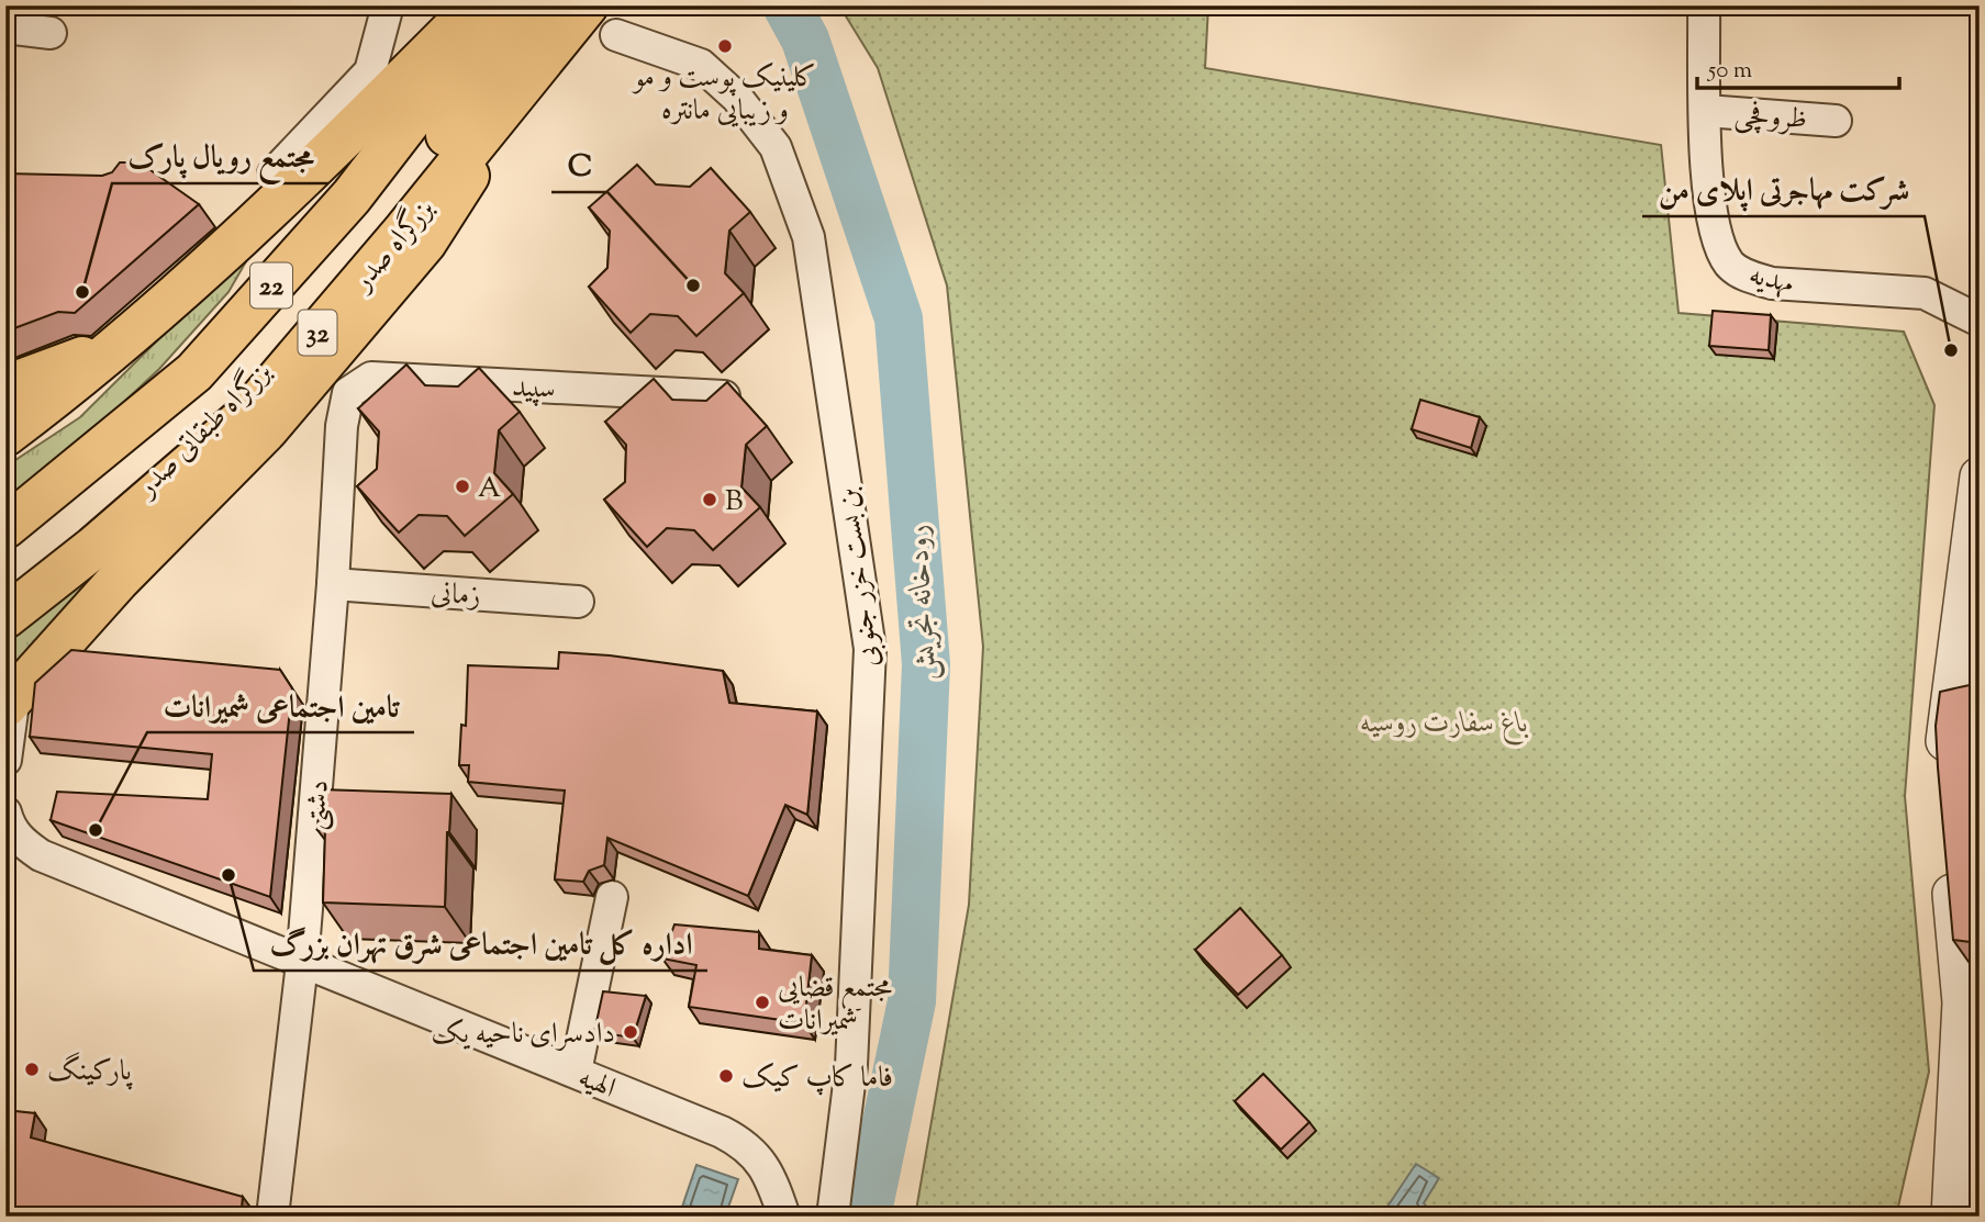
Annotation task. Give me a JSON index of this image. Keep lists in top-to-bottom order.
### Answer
{
  "streets": {
    "main road": [
      "بزرگراه صدر",
      "22",
      "32",
      "بزرگراه طبقاتی صدر"
    ],
    "street": [
      "ظروفچی",
      "مهدیه",
      "سپید",
      "بن بست خزر جنوبی",
      "زمانی",
      "دشتی",
      "الهیه"
    ]
  },
  "crossings": [
    ["ظروفچی", "مهدیه"],
    ["سپید", "دشتی"],
    ["زمانی", "دشتی"],
    ["دشتی", "الهیه"]
  ],
  "water": ["رودخانه تجریش"],
  "parks": ["باغ سفارت روسیه"],
  "places": [
    "کلینیک پوست و مو و زیبایی مانتره",
    "C",
    "مجتمع رویال پارک",
    "شرکت مهاجرتی اپلای من",
    "A",
    "B",
    "تامین اجتماعی شمیرانات",
    "اداره کل تامین اجتماعی شرق تهران بزرگ",
    "مجتمع قضایی شمیرانات",
    "دادسرای ناحیه یک",
    "پارکینگ",
    "فاما کاپ کیک"
  ],
  "scale_bar": "50 m"
}
